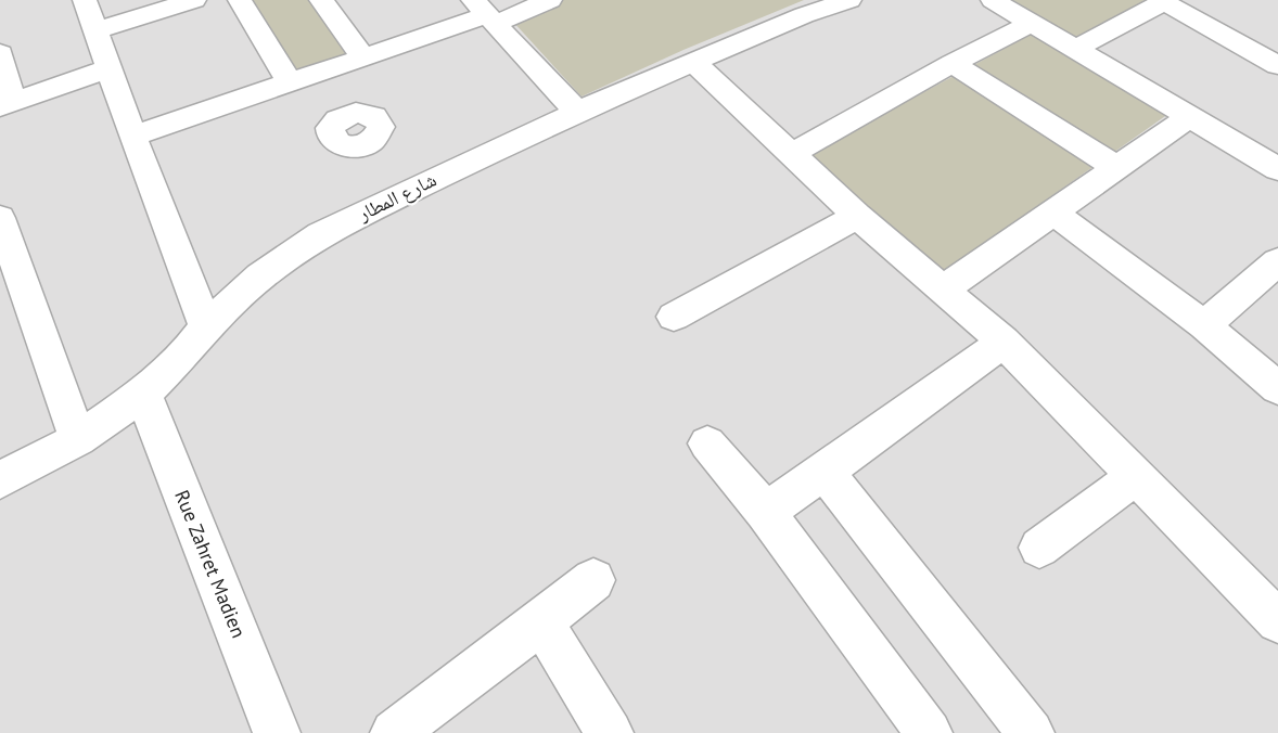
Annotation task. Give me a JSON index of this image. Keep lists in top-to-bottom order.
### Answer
{
  "streets": {
    "street": ["شارع المطار", "Rue Zahret Madien"]
  },
  "crossings": [
    ["شارع المطار", "Rue Zahret Madien"]
  ]
}
